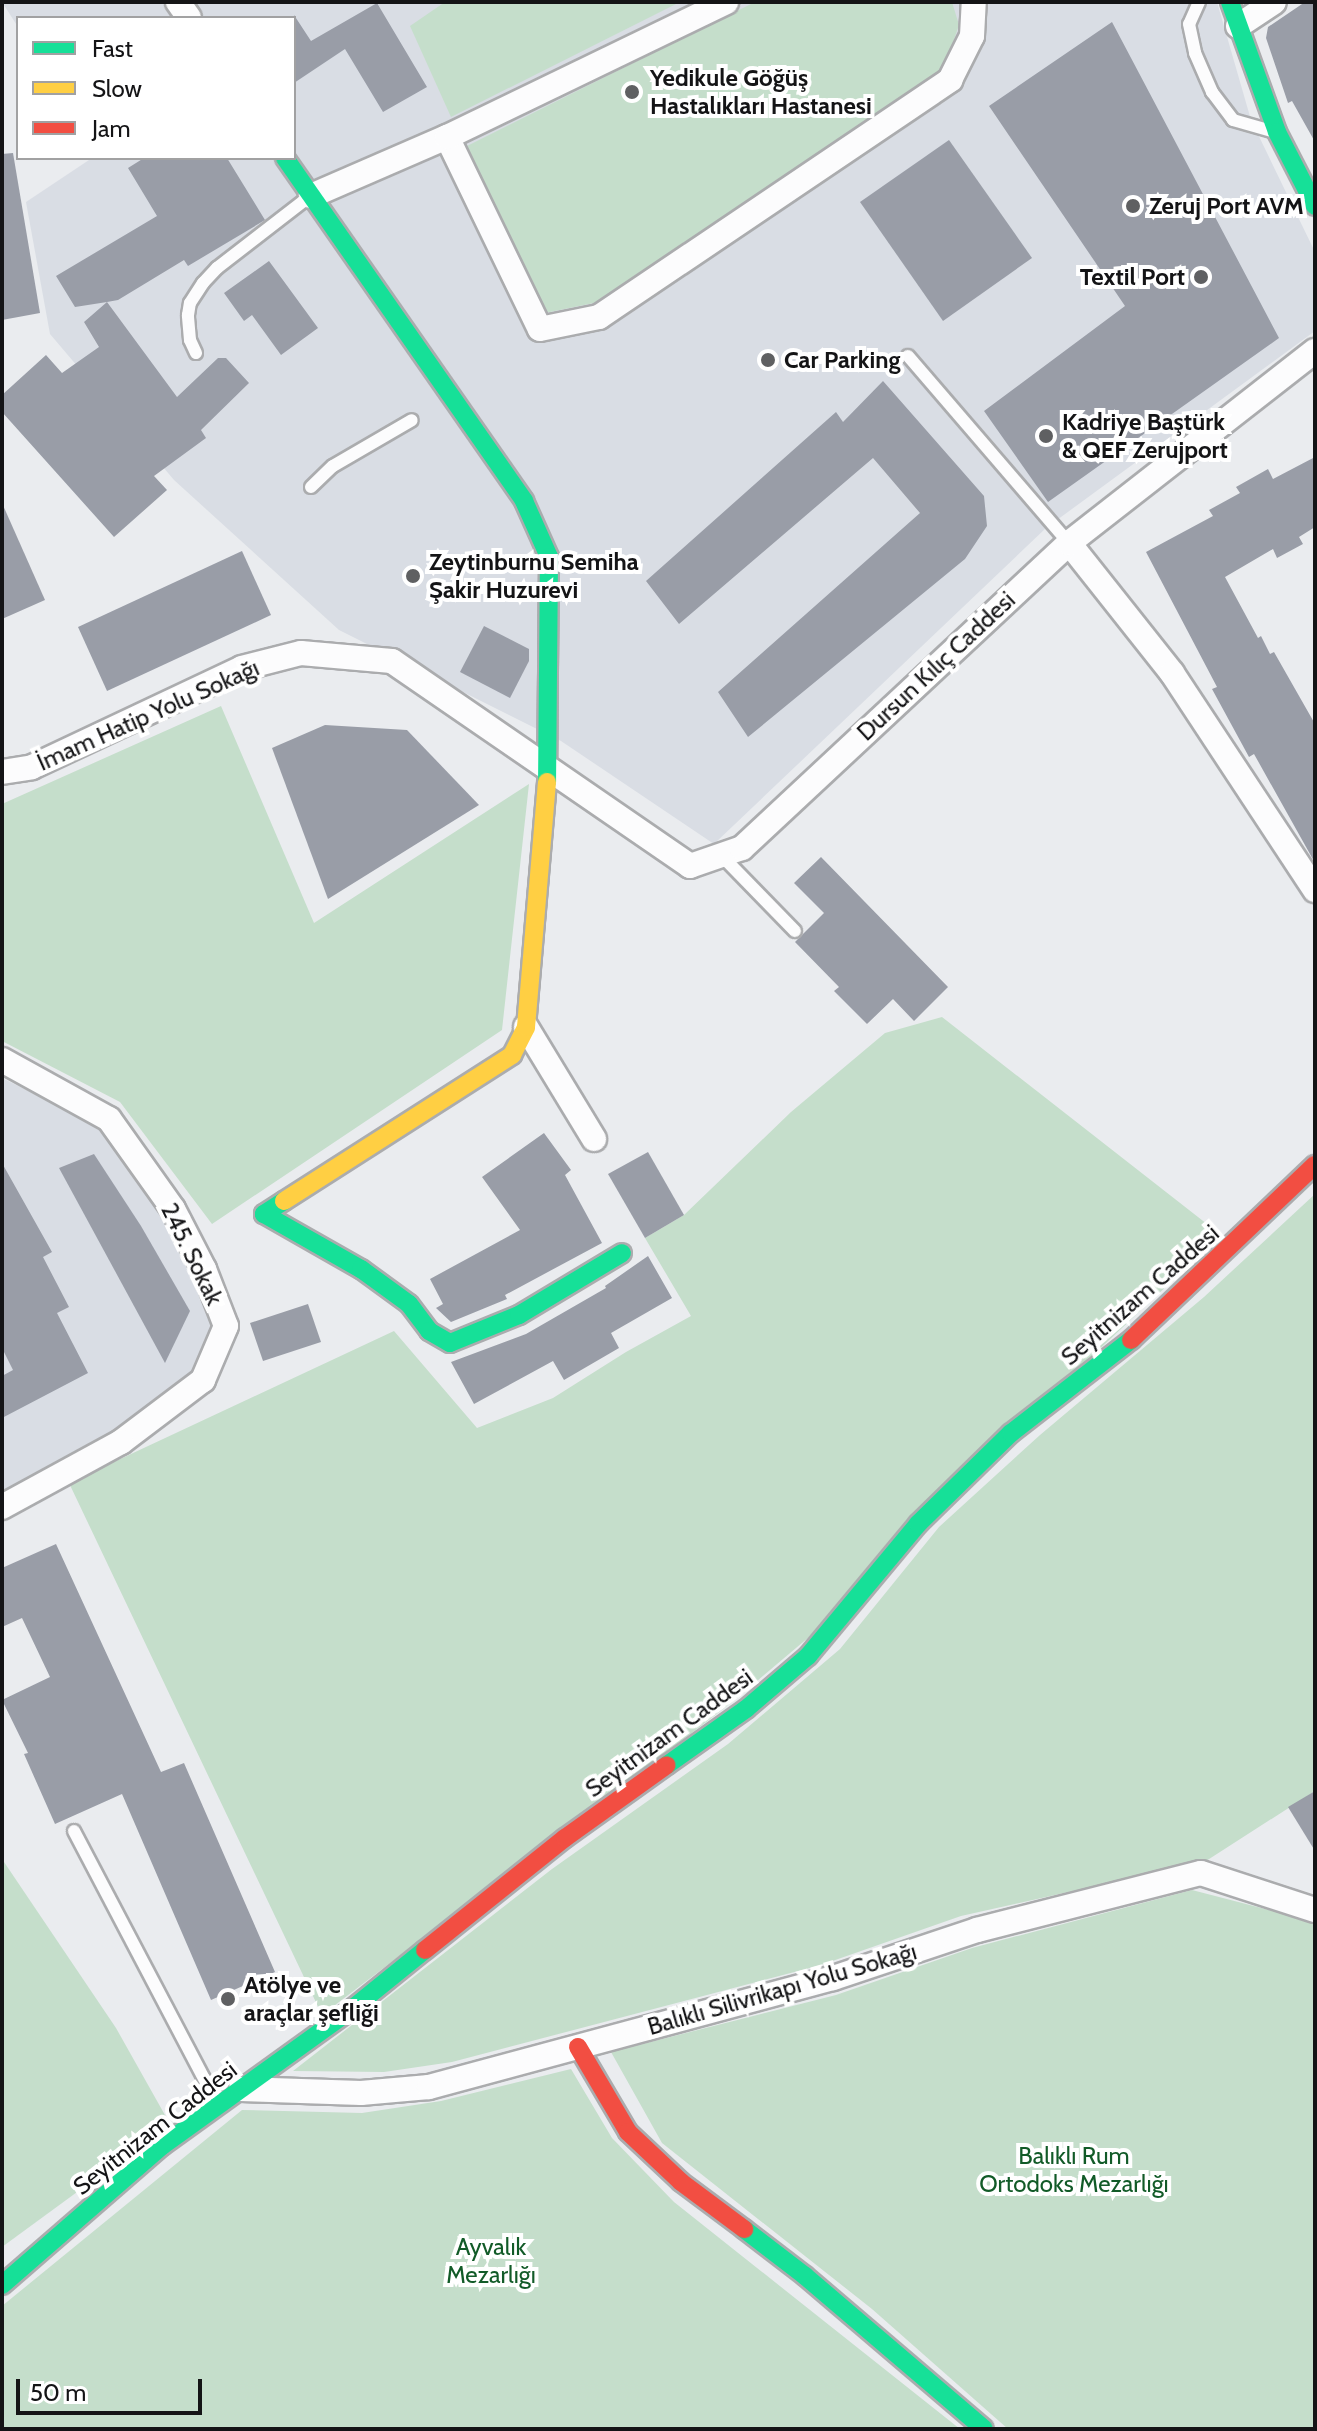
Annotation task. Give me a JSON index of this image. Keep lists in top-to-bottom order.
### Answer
{
  "streets": {
    "street": [
      "Dursun Kılıç Caddesi",
      "İmam Hatip Yolu Sokağı",
      "245. Sokak",
      "Seyitnizam Caddesi",
      "Balıklı Silivrikapı Yolu Sokağı"
    ]
  },
  "crossings": [
    ["Dursun Kılıç Caddesi", "İmam Hatip Yolu Sokağı"],
    ["Seyitnizam Caddesi", "Balıklı Silivrikapı Yolu Sokağı"]
  ],
  "parks": ["Balıklı Rum Ortodoks Mezarlığı", "Ayvalık Mezarlığı"],
  "places": [
    "Yedikule Göğüş Hastalıkları Hastanesi",
    "Zeruj Port AVM",
    "Textil Port",
    "Car Parking",
    "Kadriye Baştürk & QEF Zerujport",
    "Zeytinburnu Semiha Şakir Huzurevi",
    "Atölye ve araçlar şefliği"
  ],
  "legend": ["Fast", "Slow", "Jam"],
  "scale_bar": "50 m"
}
